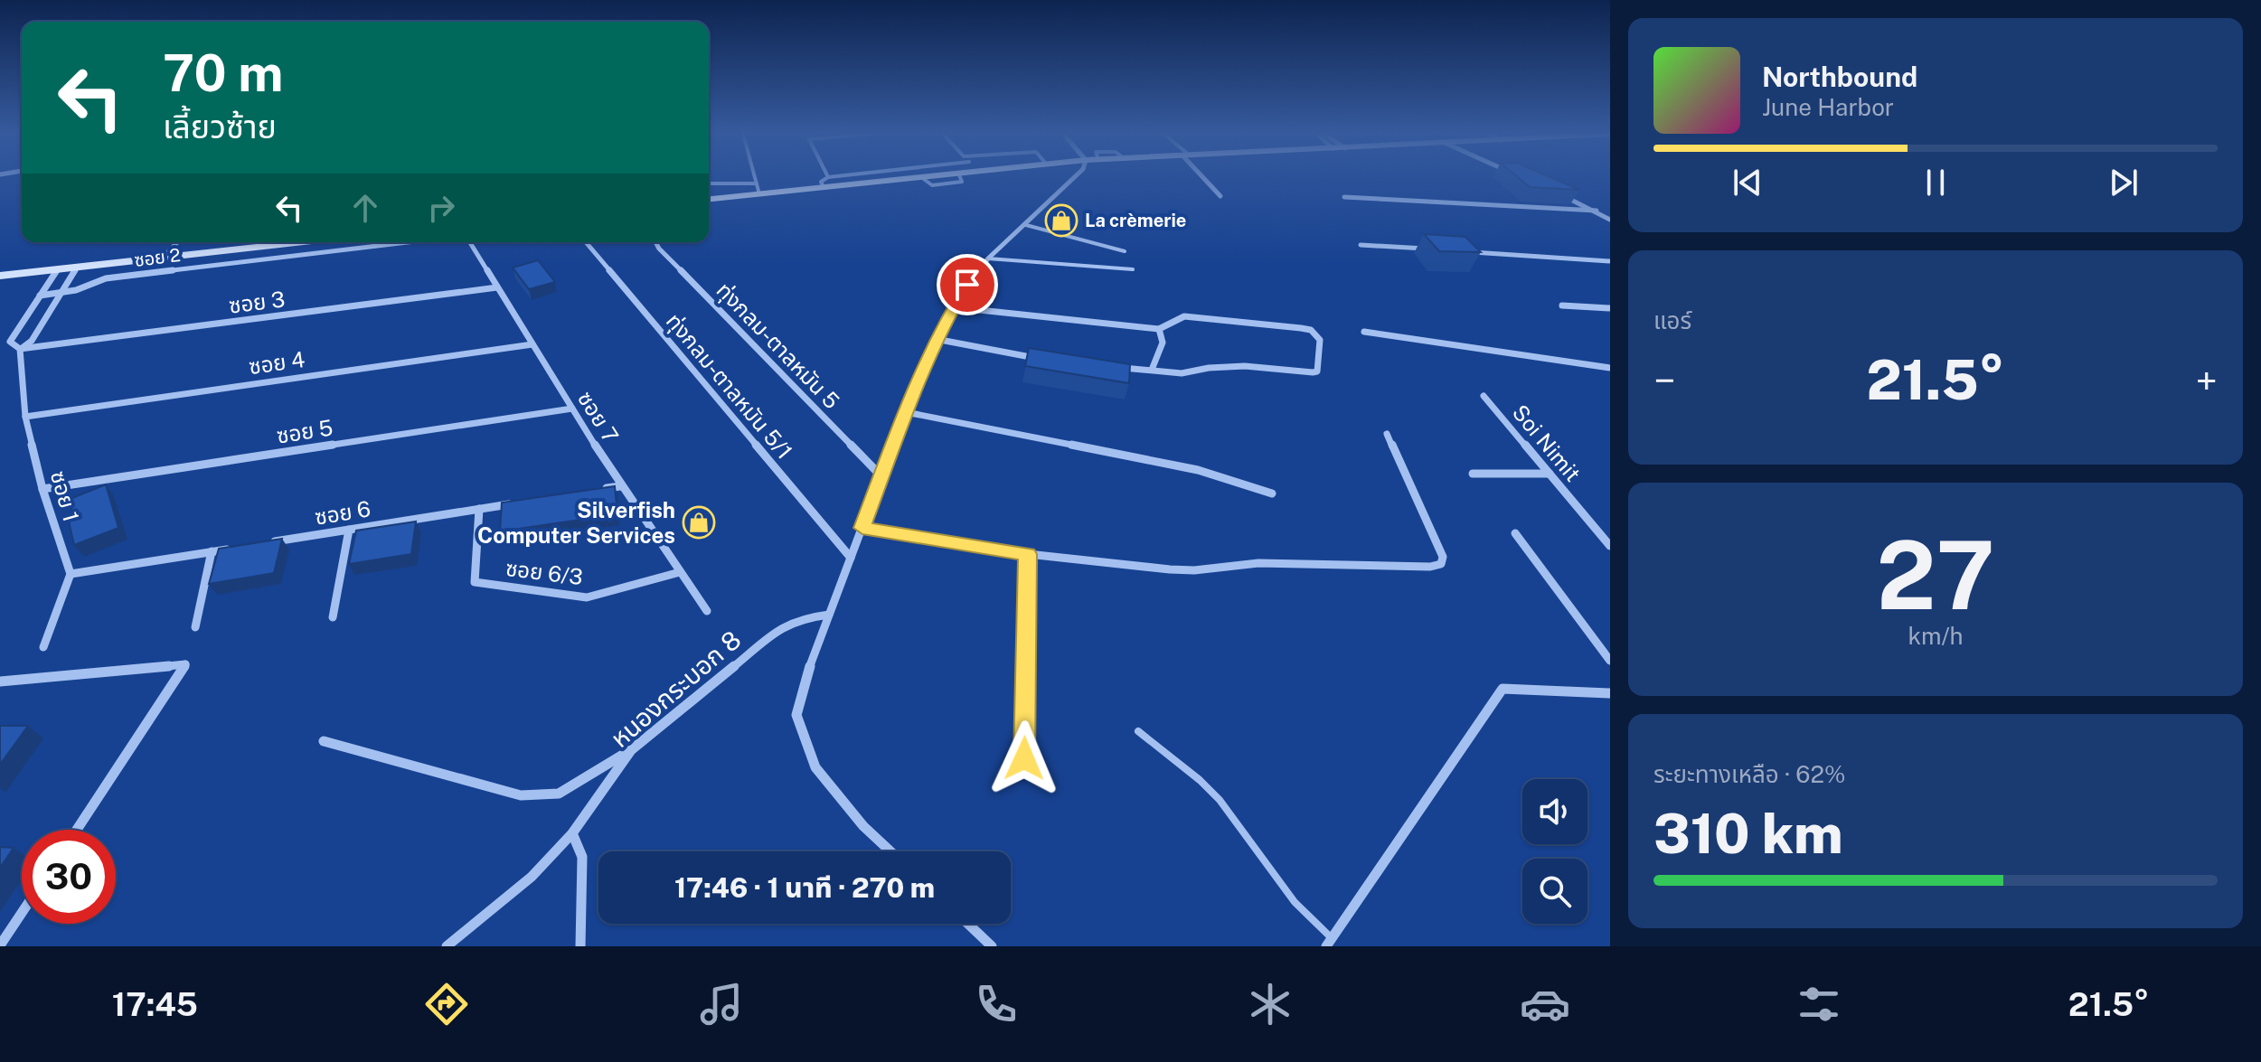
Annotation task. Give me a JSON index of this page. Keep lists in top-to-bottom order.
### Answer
{
  "streets": {
    "street": [
      "ซอย 2",
      "ซอย 3",
      "ทุ่งกลม-ตาลหมัน 5",
      "ซอย 4",
      "ทุ่งกลม-ตาลหมัน 5/1",
      "ซอย 7",
      "ซอย 5",
      "Soi Nimit",
      "ซอย 1",
      "ซอย 6",
      "ซอย 6/3",
      "หนองกระบอก 8"
    ]
  },
  "crossings": [
    ["ซอย 3", "ซอย 7"],
    ["ซอย 3", "ซอย 1"],
    ["ซอย 4", "ซอย 7"],
    ["ซอย 4", "ซอย 1"],
    ["ซอย 7", "ซอย 5"],
    ["ซอย 7", "ซอย 6/3"],
    ["ซอย 5", "ซอย 1"],
    ["ซอย 6", "ซอย 6/3"]
  ],
  "places": {
    "shop": ["La crèmerie", "Silverfish Computer Services"]
  },
  "page": {
    "turn": ["70 m", "เลี้ยวซ้าย"],
    "song": ["Northbound", "June Harbor"],
    "tile": [
      "แอร์",
      ["27", "km/h"],
      ["ระยะทางเหลือ · 62%", "310 km"]
    ],
    "heat": ["−", "21.5°", "+"],
    "limit": "30",
    "trip": "17:46 · 1 นาที · 270 m",
    "tabs": ["17:45", "21.5°"]
  }
}
